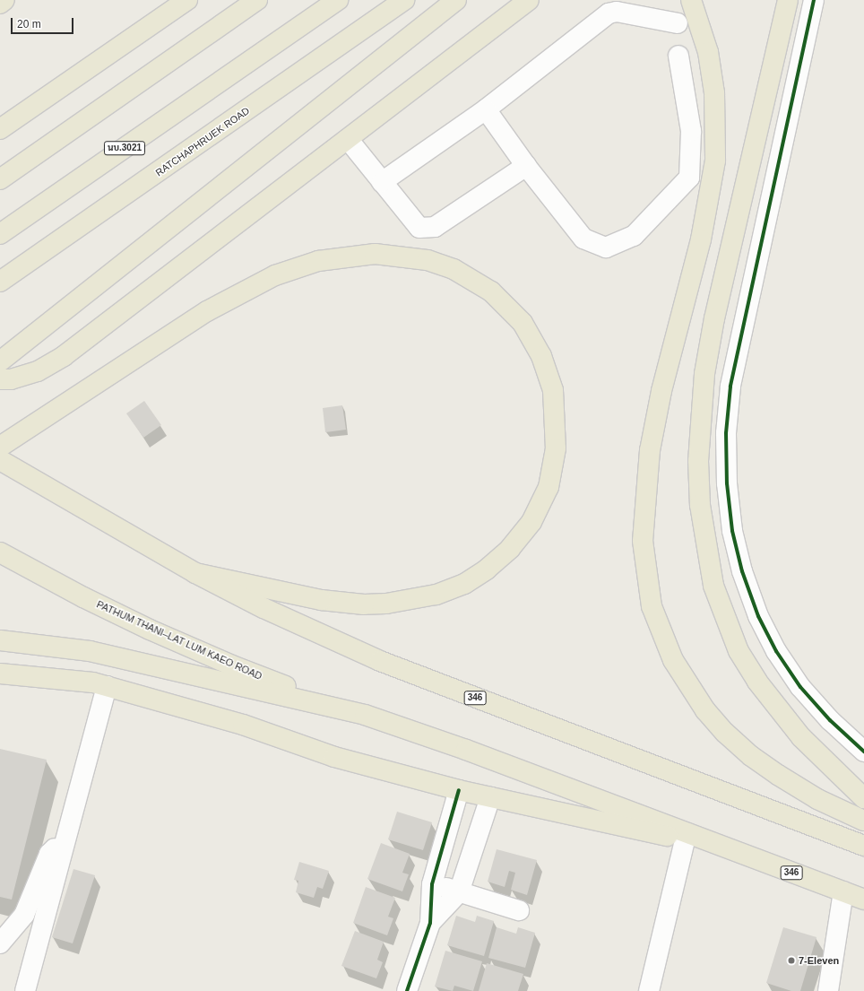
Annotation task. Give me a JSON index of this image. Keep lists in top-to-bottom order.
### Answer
{
  "streets": {
    "main road": [
      "RATCHAPHRUEK ROAD",
      "นบ.3021",
      "PATHUM THANI–LAT LUM KAEO ROAD",
      "346"
    ]
  },
  "crossings": [
    ["PATHUM THANI–LAT LUM KAEO ROAD", "346"]
  ],
  "places": ["7-Eleven"],
  "scale_bar": "20 m"
}
